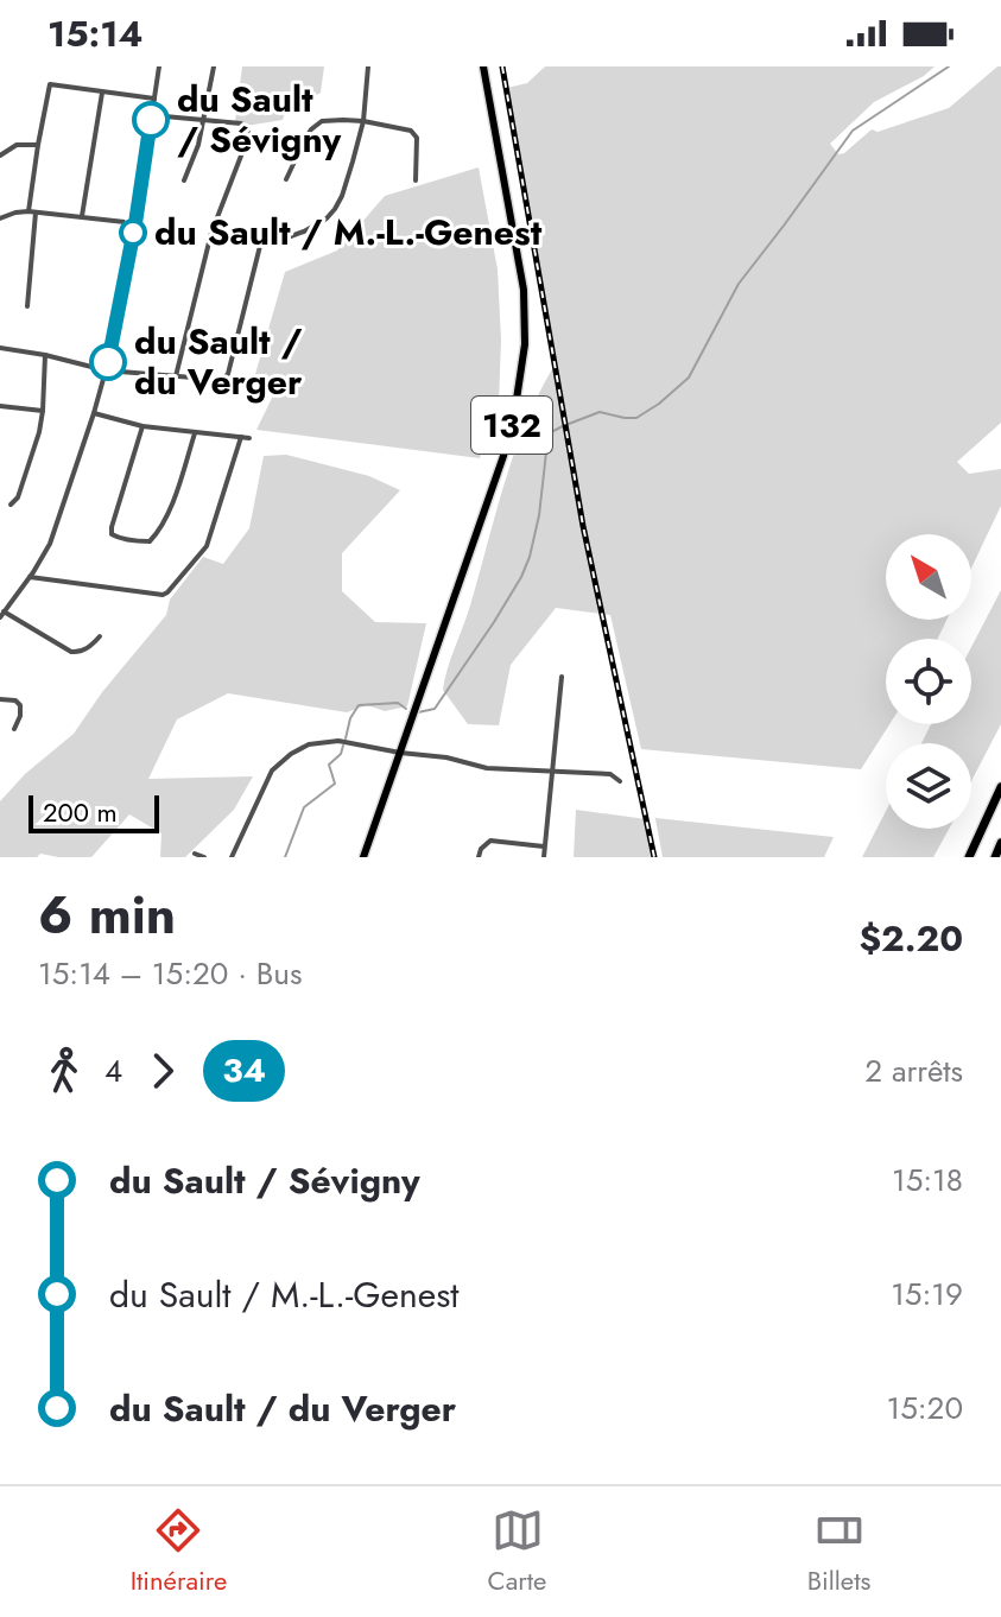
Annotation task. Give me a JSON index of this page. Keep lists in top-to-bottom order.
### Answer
{
  "streets": {
    "main road": ["132"]
  },
  "places": ["du Sault / Sévigny", "du Sault / M.-L.-Genest", "du Sault / du Verger"],
  "lines": ["bus line 34"],
  "scale_bar": "200 m",
  "north": "top left",
  "page": {
    "status": "15:14",
    "scale": "200 m",
    "heading": ["6 min", "15:14 – 15:20 · Bus", "$2.20"],
    "legs": ["4", "34", "2 arrêts"],
    "list": [
      {
        "name": "du Sault / Sévigny",
        "value": "15:18"
      },
      {
        "name": "du Sault / M.-L.-Genest",
        "value": "15:19"
      },
      {
        "name": "du Sault / du Verger",
        "value": "15:20"
      }
    ],
    "tabs": ["Itinéraire", "Carte", "Billets"]
  }
}
